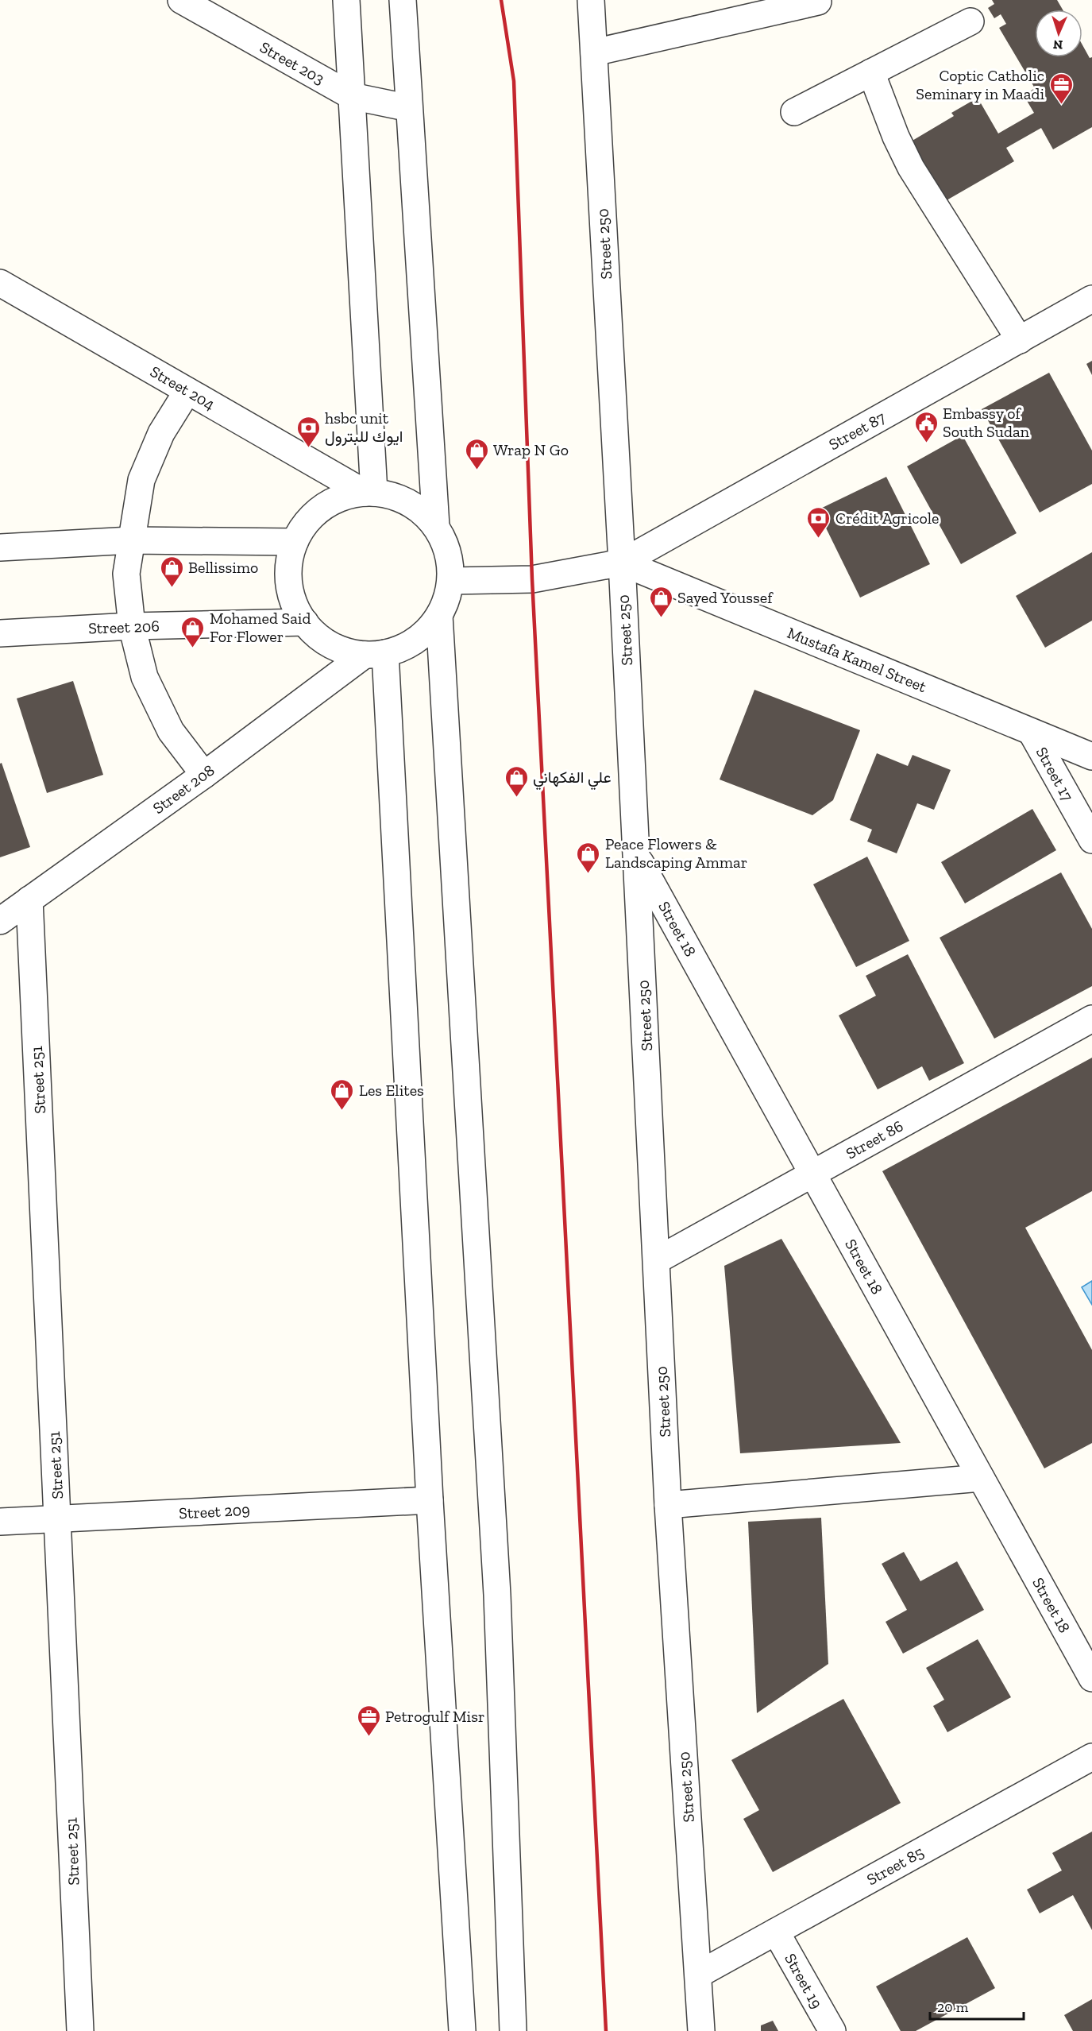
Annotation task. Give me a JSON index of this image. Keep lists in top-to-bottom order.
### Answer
{
  "streets": {
    "street": [
      "Street 203",
      "Street 250",
      "Street 204",
      "Street 87",
      "Street 206",
      "Mustafa Kamel Street",
      "Street 17",
      "Street 208",
      "Street 18",
      "Street 251",
      "Street 86",
      "Street 209",
      "Street 85",
      "Street 19"
    ]
  },
  "crossings": [
    ["Street 250", "Street 87"],
    ["Street 250", "Mustafa Kamel Street"],
    ["Street 250", "Street 18"],
    ["Street 250", "Street 86"],
    ["Street 250", "Street 85"],
    ["Street 204", "Street 206"],
    ["Street 204", "Street 208"],
    ["Street 87", "Mustafa Kamel Street"],
    ["Street 206", "Street 208"],
    ["Mustafa Kamel Street", "Street 17"],
    ["Street 208", "Street 251"],
    ["Street 18", "Street 86"],
    ["Street 251", "Street 209"],
    ["Street 85", "Street 19"]
  ],
  "places": {
    "office": ["Coptic Catholic Seminary in Maadi", "Petrogulf Misr"],
    "public building": ["Embassy of South Sudan"],
    "bank": ["hsbc unit ايوك للبترول", "Crédit Agricole"],
    "shop": [
      "Wrap N Go",
      "Bellissimo",
      "Sayed Youssef",
      "Mohamed Said For Flower",
      "علي الفكهاني",
      "Peace Flowers & Landscaping Ammar",
      "Les Elites"
    ]
  },
  "scale_bar": "20 m",
  "north": "bottom"
}
